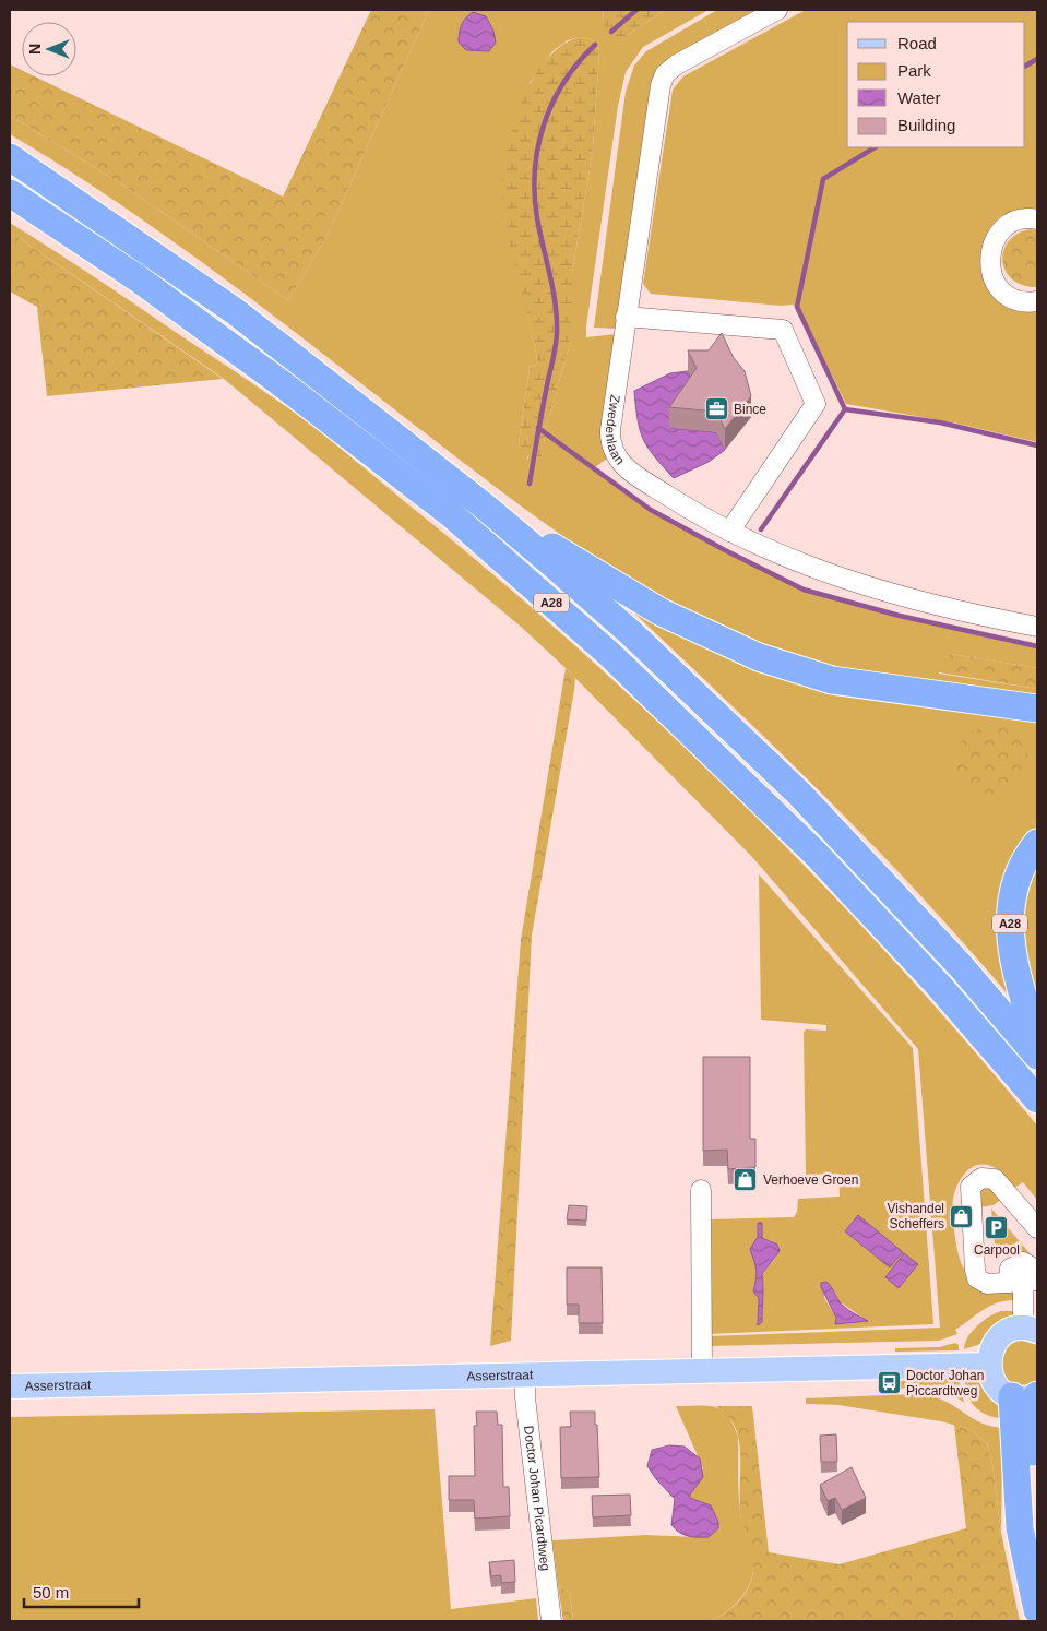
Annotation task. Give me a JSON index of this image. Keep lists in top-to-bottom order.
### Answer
{
  "streets": {
    "highway": ["A28"],
    "main road": ["Asserstraat"],
    "street": ["Zwedenlaan", "Doctor Johan Picardtweg"]
  },
  "crossings": [
    ["Asserstraat", "Doctor Johan Picardtweg"]
  ],
  "places": {
    "office": ["Bince"],
    "shop": ["Verhoeve Groen", "Vishandel Scheffers"],
    "parking": ["Carpool"],
    "bus stop": ["Doctor Johan Piccardtweg"]
  },
  "legend": [
    "Road",
    "Park",
    "Water",
    "Building"
  ],
  "scale_bar": "50 m",
  "north": "left"
}
